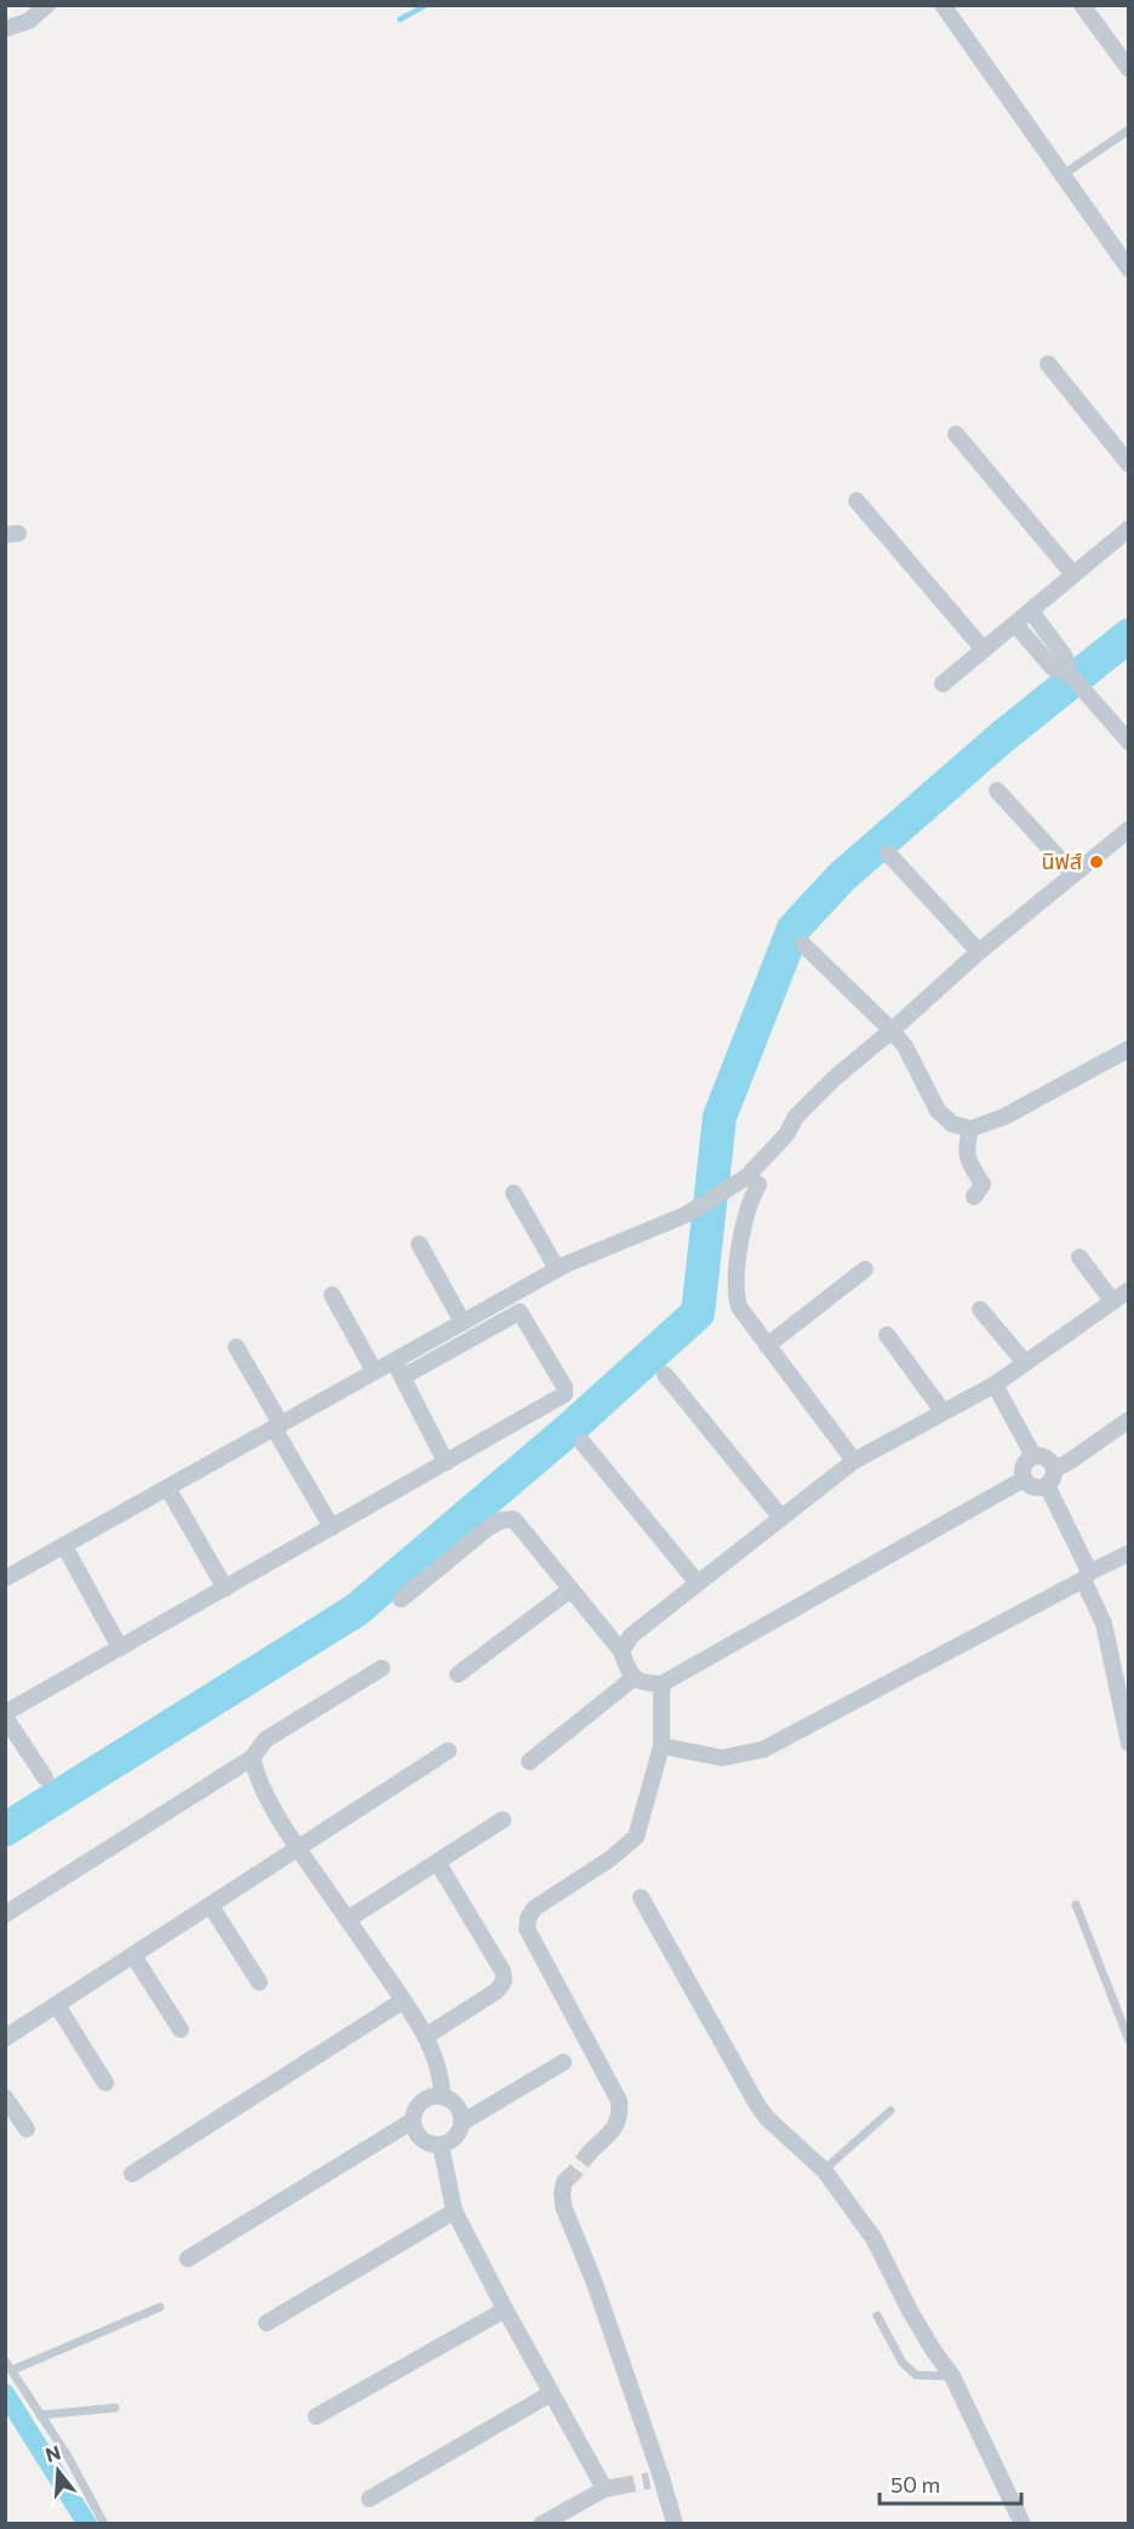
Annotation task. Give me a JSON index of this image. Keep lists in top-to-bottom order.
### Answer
{
  "places": ["นิฟส์"],
  "scale_bar": "50 m",
  "north": "top"
}
